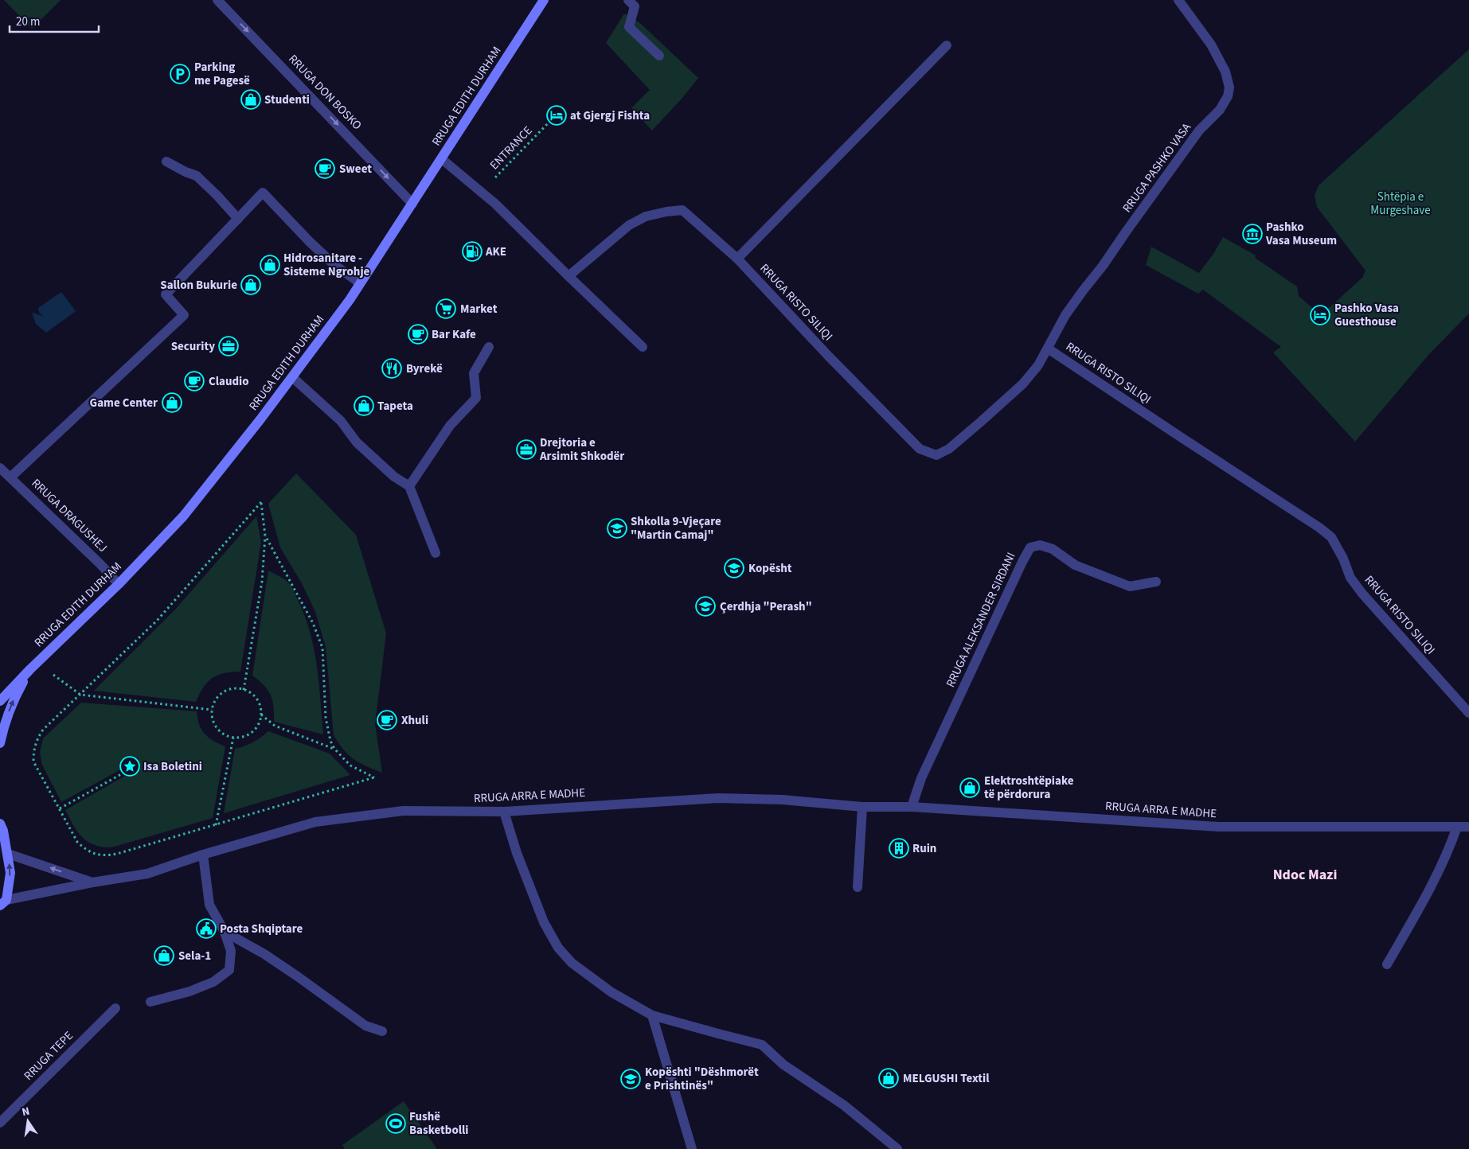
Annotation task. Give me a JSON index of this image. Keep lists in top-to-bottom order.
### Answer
{
  "streets": {
    "main road": ["RRUGA EDITH DURHAM"],
    "street": [
      "RRUGA DON BOSKO",
      "RRUGA PASHKO VASA",
      "RRUGA RISTO SILIQI",
      "RRUGA DRAGUSHEJ",
      "RRUGA ALEKSANDER SIRDANI",
      "RRUGA ARRA E MADHE",
      "RRUGA TEPE"
    ],
    "path": ["ENTRANCE"]
  },
  "crossings": [
    ["RRUGA DON BOSKO", "RRUGA EDITH DURHAM"],
    ["RRUGA EDITH DURHAM", "RRUGA DRAGUSHEJ"],
    ["RRUGA PASHKO VASA", "RRUGA RISTO SILIQI"],
    ["RRUGA ALEKSANDER SIRDANI", "RRUGA ARRA E MADHE"]
  ],
  "one_way": ["RRUGA DON BOSKO"],
  "districts": ["Ndoc Mazi"],
  "parks": ["Shtëpia e Murgeshave"],
  "places": {
    "parking": ["Parking me Pagesë"],
    "shop": [
      "Studenti",
      "Hidrosanitare - Sisteme Ngrohje",
      "Sallon Bukurie",
      "Game Center",
      "Tapeta",
      "Elektroshtëpiake të përdorura",
      "Sela-1",
      "MELGUSHI Textil"
    ],
    "hotel": ["at Gjergj Fishta", "Pashko Vasa Guesthouse"],
    "cafe": [
      "Sweet",
      "Bar Kafe",
      "Claudio",
      "Xhuli"
    ],
    "museum": ["Pashko Vasa Museum"],
    "fuel station": ["AKE"],
    "supermarket": ["Market"],
    "office": ["Security", "Drejtoria e Arsimit Shkodër"],
    "restaurant": ["Byrekë"],
    "school or university": [
      "Shkolla 9-Vjeçare \"Martin Camaj\"",
      "Kopësht",
      "Çerdhja \"Perash\"",
      "Kopështi \"Dëshmorët e Prishtinës\""
    ],
    "place": ["Isa Boletini"],
    "building": ["Ruin"],
    "public building": ["Posta Shqiptare"],
    "sports": ["Fushë Basketbolli"]
  },
  "scale_bar": "20 m",
  "north": "top"
}
